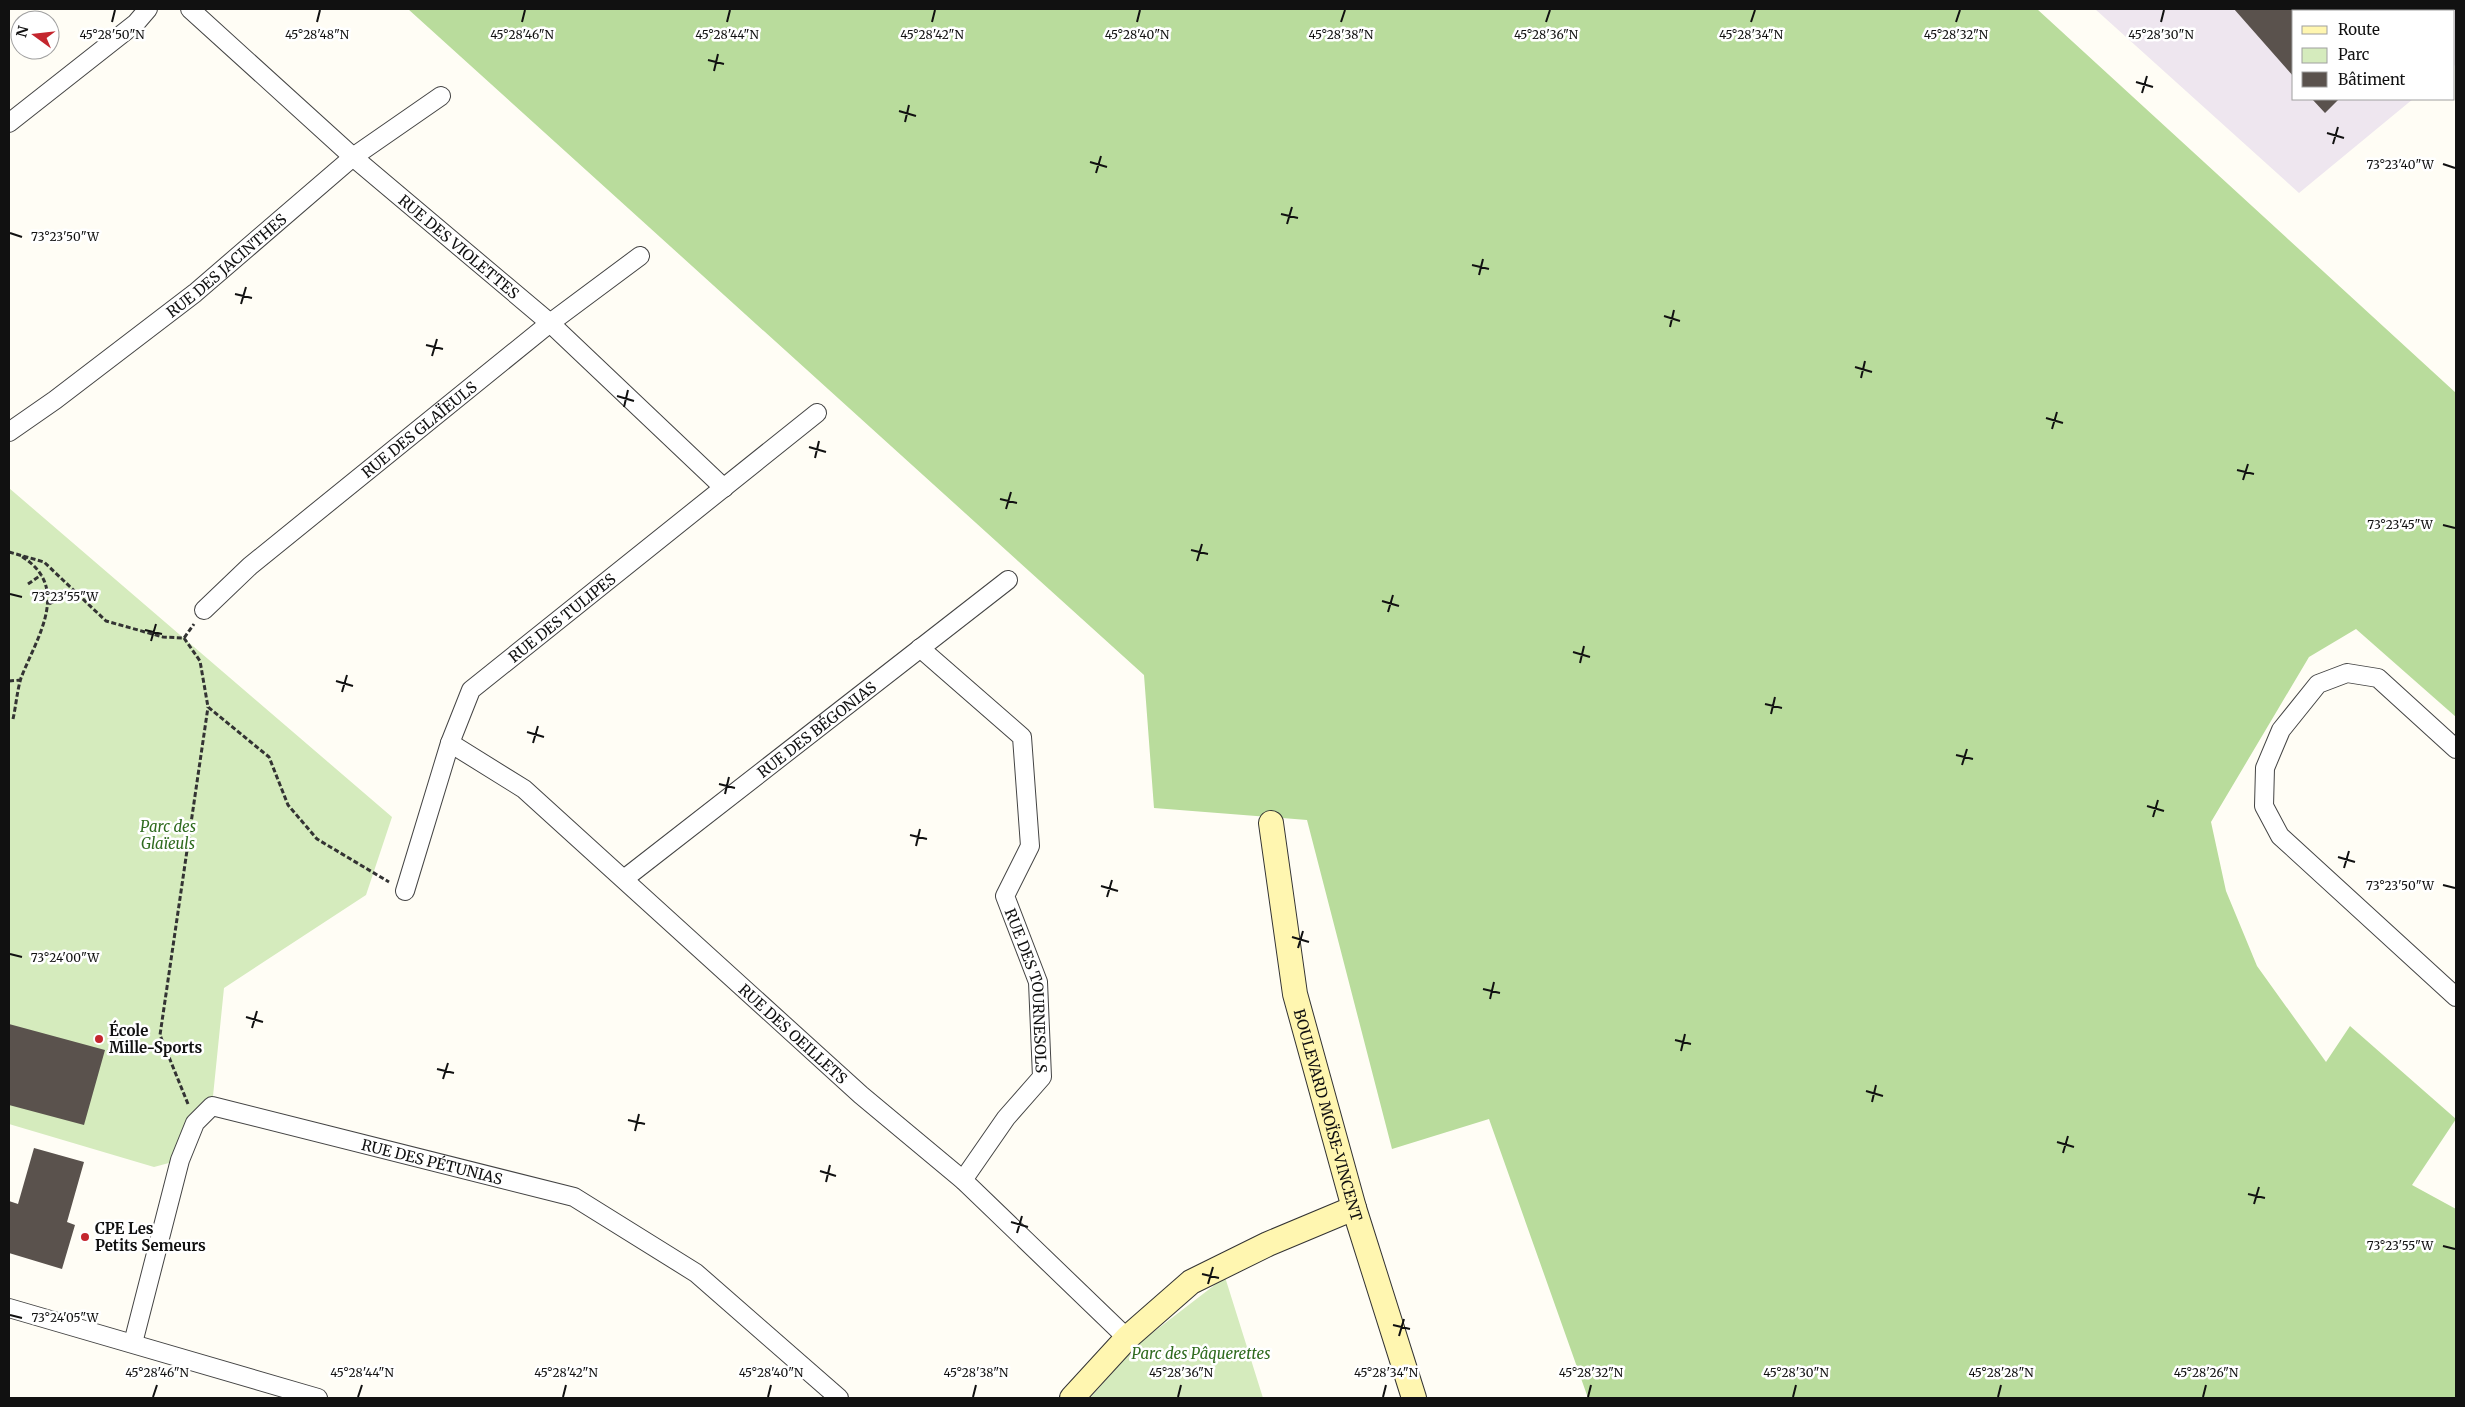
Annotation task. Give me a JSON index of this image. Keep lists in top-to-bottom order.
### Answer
{
  "streets": {
    "street": [
      "RUE DES VIOLETTES",
      "RUE DES JACINTHES",
      "RUE DES GLAÏEULS",
      "RUE DES TULIPES",
      "RUE DES BÉGONIAS",
      "RUE DES TOURNESOLS",
      "RUE DES OEILLETS",
      "BOULEVARD MOÏSE-VINCENT",
      "RUE DES PÉTUNIAS"
    ]
  },
  "crossings": [
    ["RUE DES VIOLETTES", "RUE DES JACINTHES"],
    ["RUE DES VIOLETTES", "RUE DES GLAÏEULS"],
    ["RUE DES VIOLETTES", "RUE DES TULIPES"],
    ["RUE DES TULIPES", "RUE DES OEILLETS"],
    ["RUE DES BÉGONIAS", "RUE DES TOURNESOLS"],
    ["RUE DES BÉGONIAS", "RUE DES OEILLETS"],
    ["RUE DES TOURNESOLS", "RUE DES OEILLETS"]
  ],
  "parks": ["Parc des Glaïeuls", "Parc des Pâquerettes"],
  "places": ["École Mille-Sports", "CPE Les Petits Semeurs"],
  "legend": ["Route", "Parc", "Bâtiment"],
  "north": "left",
  "coordinates": [
    "45°28'50\"N",
    "45°28'48\"N",
    "45°28'46\"N",
    "45°28'44\"N",
    "45°28'42\"N",
    "45°28'40\"N",
    "45°28'38\"N",
    "45°28'36\"N",
    "45°28'34\"N",
    "45°28'32\"N",
    "45°28'30\"N",
    "73°23'40\"W",
    "73°23'50\"W",
    "73°23'45\"W",
    "73°23'55\"W",
    "73°24'00\"W",
    "73°24'05\"W",
    "45°28'28\"N",
    "45°28'26\"N"
  ]
}
